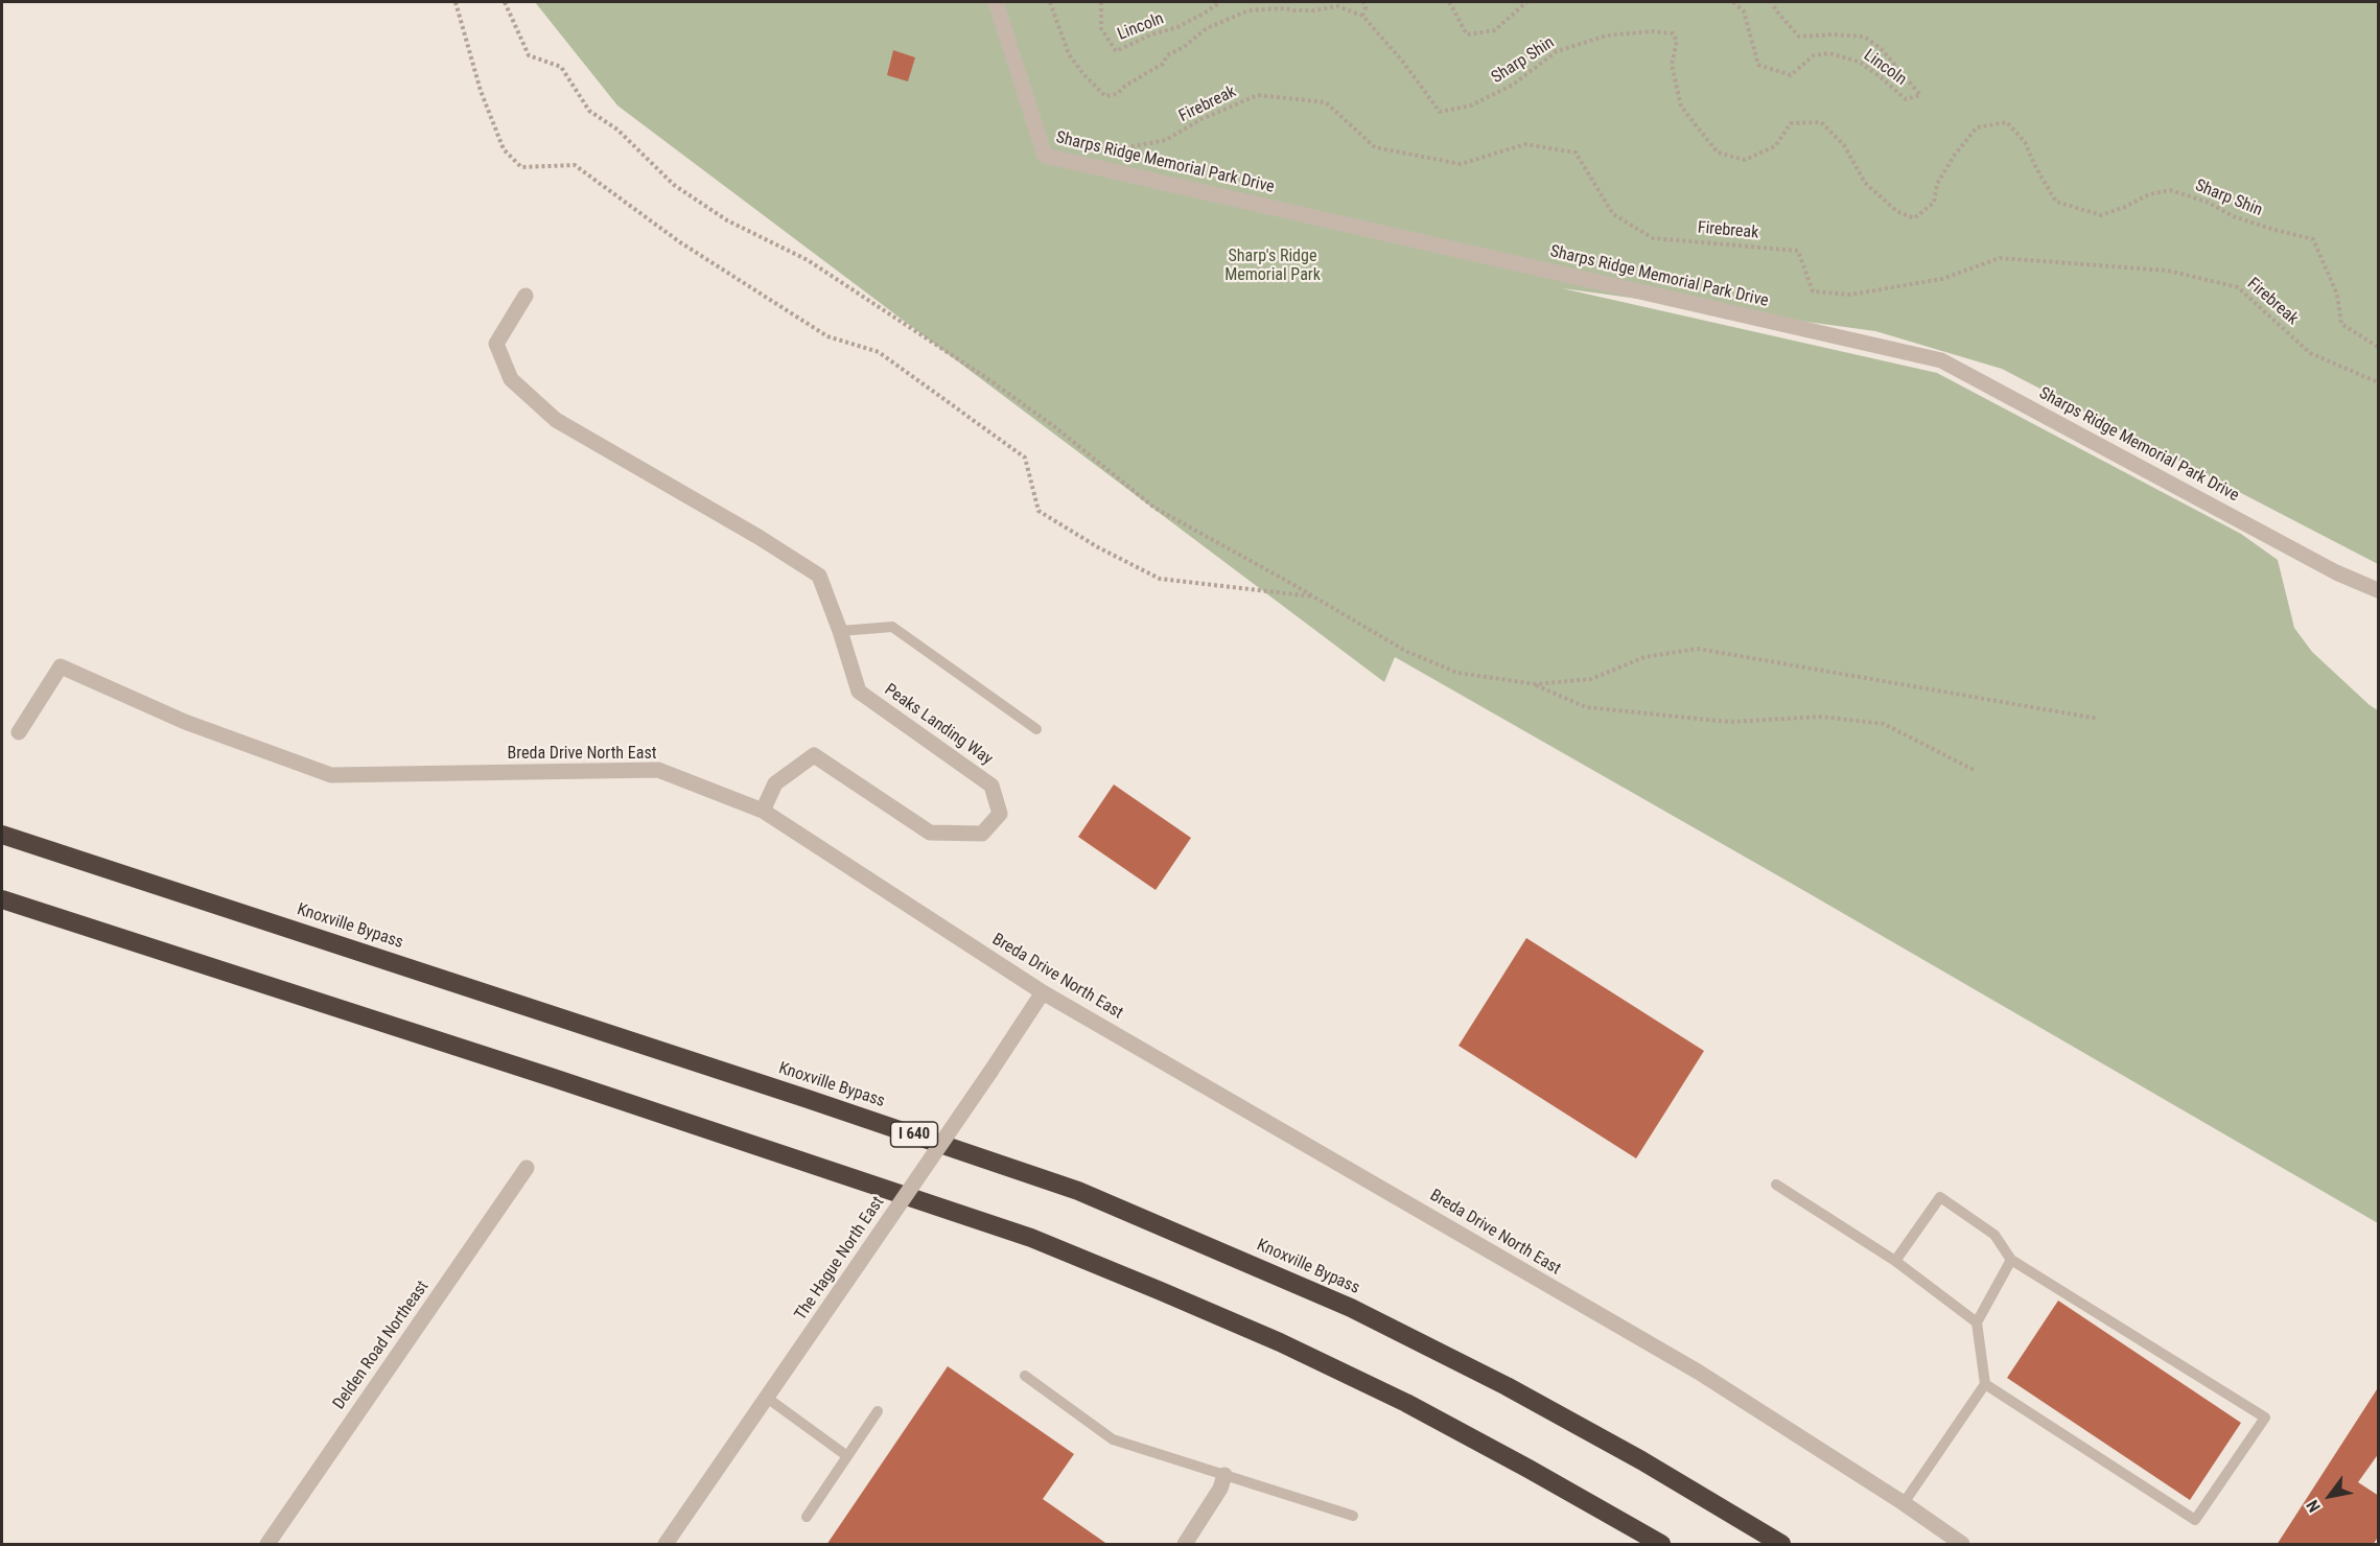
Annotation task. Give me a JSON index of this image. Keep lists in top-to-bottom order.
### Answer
{
  "streets": {
    "highway": ["Knoxville Bypass", "I 640"],
    "street": [
      "Sharps Ridge Memorial Park Drive",
      "Peaks Landing Way",
      "Breda Drive North East",
      "The Hague North East",
      "Delden Road Northeast"
    ],
    "path": ["Lincoln", "Sharp Shin", "Firebreak"]
  },
  "crossings": [
    ["Firebreak", "Sharps Ridge Memorial Park Drive"],
    ["Peaks Landing Way", "Breda Drive North East"],
    ["Breda Drive North East", "The Hague North East"]
  ],
  "parks": ["Sharp's Ridge Memorial Park"],
  "north": "bottom left"
}
